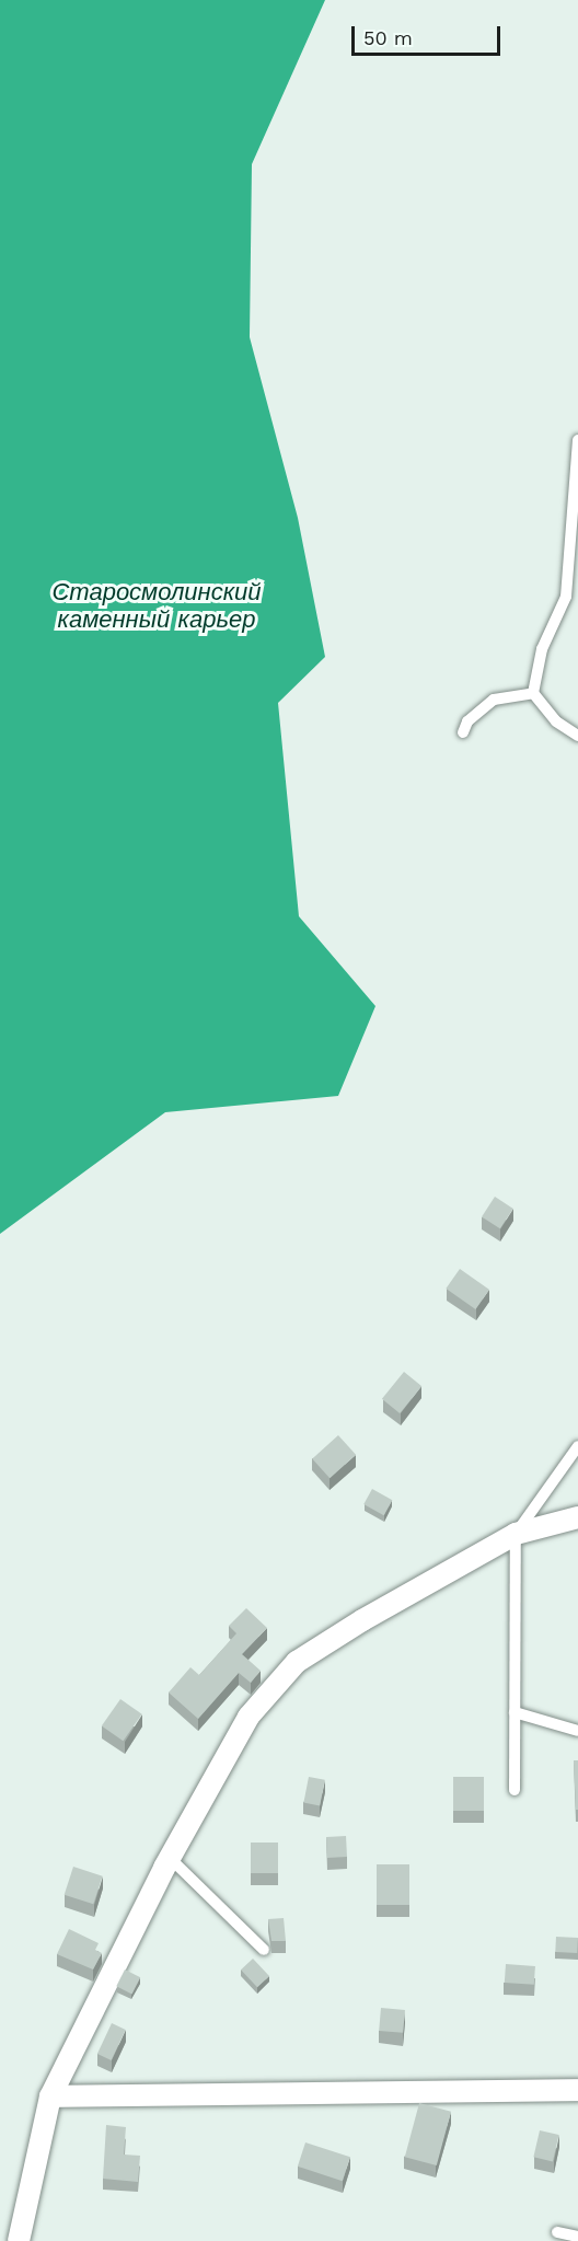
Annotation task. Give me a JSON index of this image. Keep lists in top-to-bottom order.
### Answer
{
  "water": ["Старосмолинский каменный карьер"],
  "scale_bar": "50 m"
}
